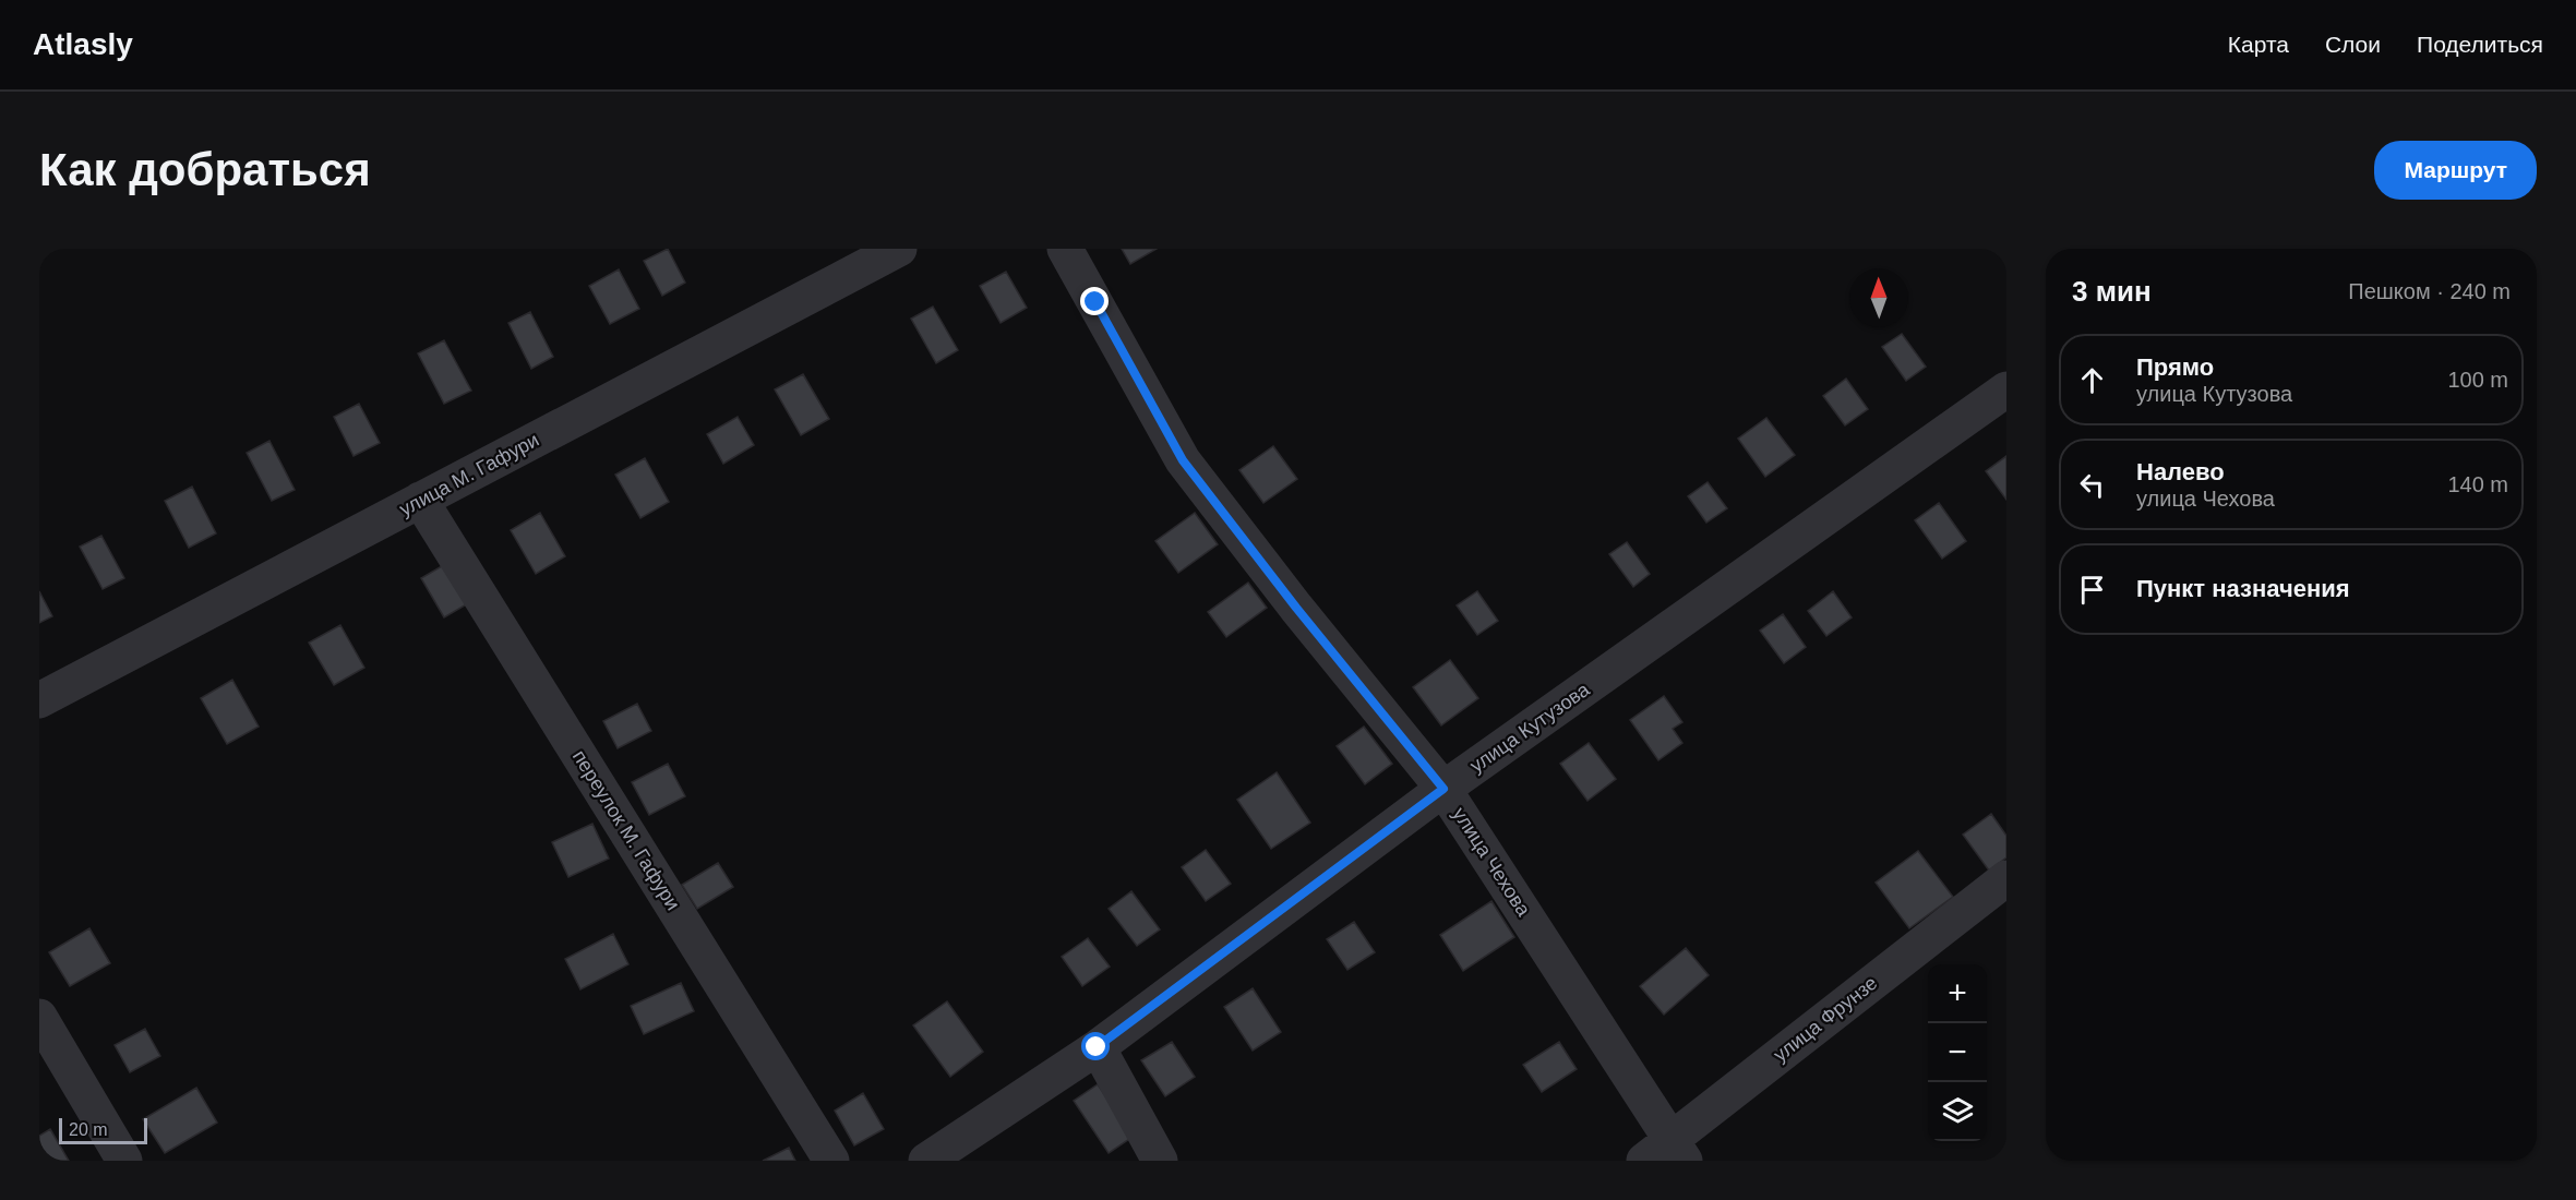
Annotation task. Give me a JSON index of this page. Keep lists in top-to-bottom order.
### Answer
{
  "streets": {
    "street": [
      "улица М. Гафури",
      "улица Кутузова",
      "переулок М. Гафури",
      "улица Чехова",
      "улица Фрунзе"
    ]
  },
  "crossings": [
    ["улица М. Гафури", "переулок М. Гафури"],
    ["улица Кутузова", "улица Чехова"],
    ["улица Чехова", "улица Фрунзе"]
  ],
  "scale_bar": "20 m",
  "north": "top",
  "page": {
    "header": "Atlasly",
    "nav": ["Карта", "Слои", "Поделиться"],
    "buttons": "Маршрут",
    "title": "Как добраться",
    "heading": ["3 мин", "Пешком · 240 m"],
    "list": [
      ["Прямо", "улица Кутузова", "100 m"],
      ["Налево", "улица Чехова", "140 m"],
      "Пункт назначения"
    ],
    "map_buttons": ["+", "−"],
    "scale": "20 m"
  }
}
